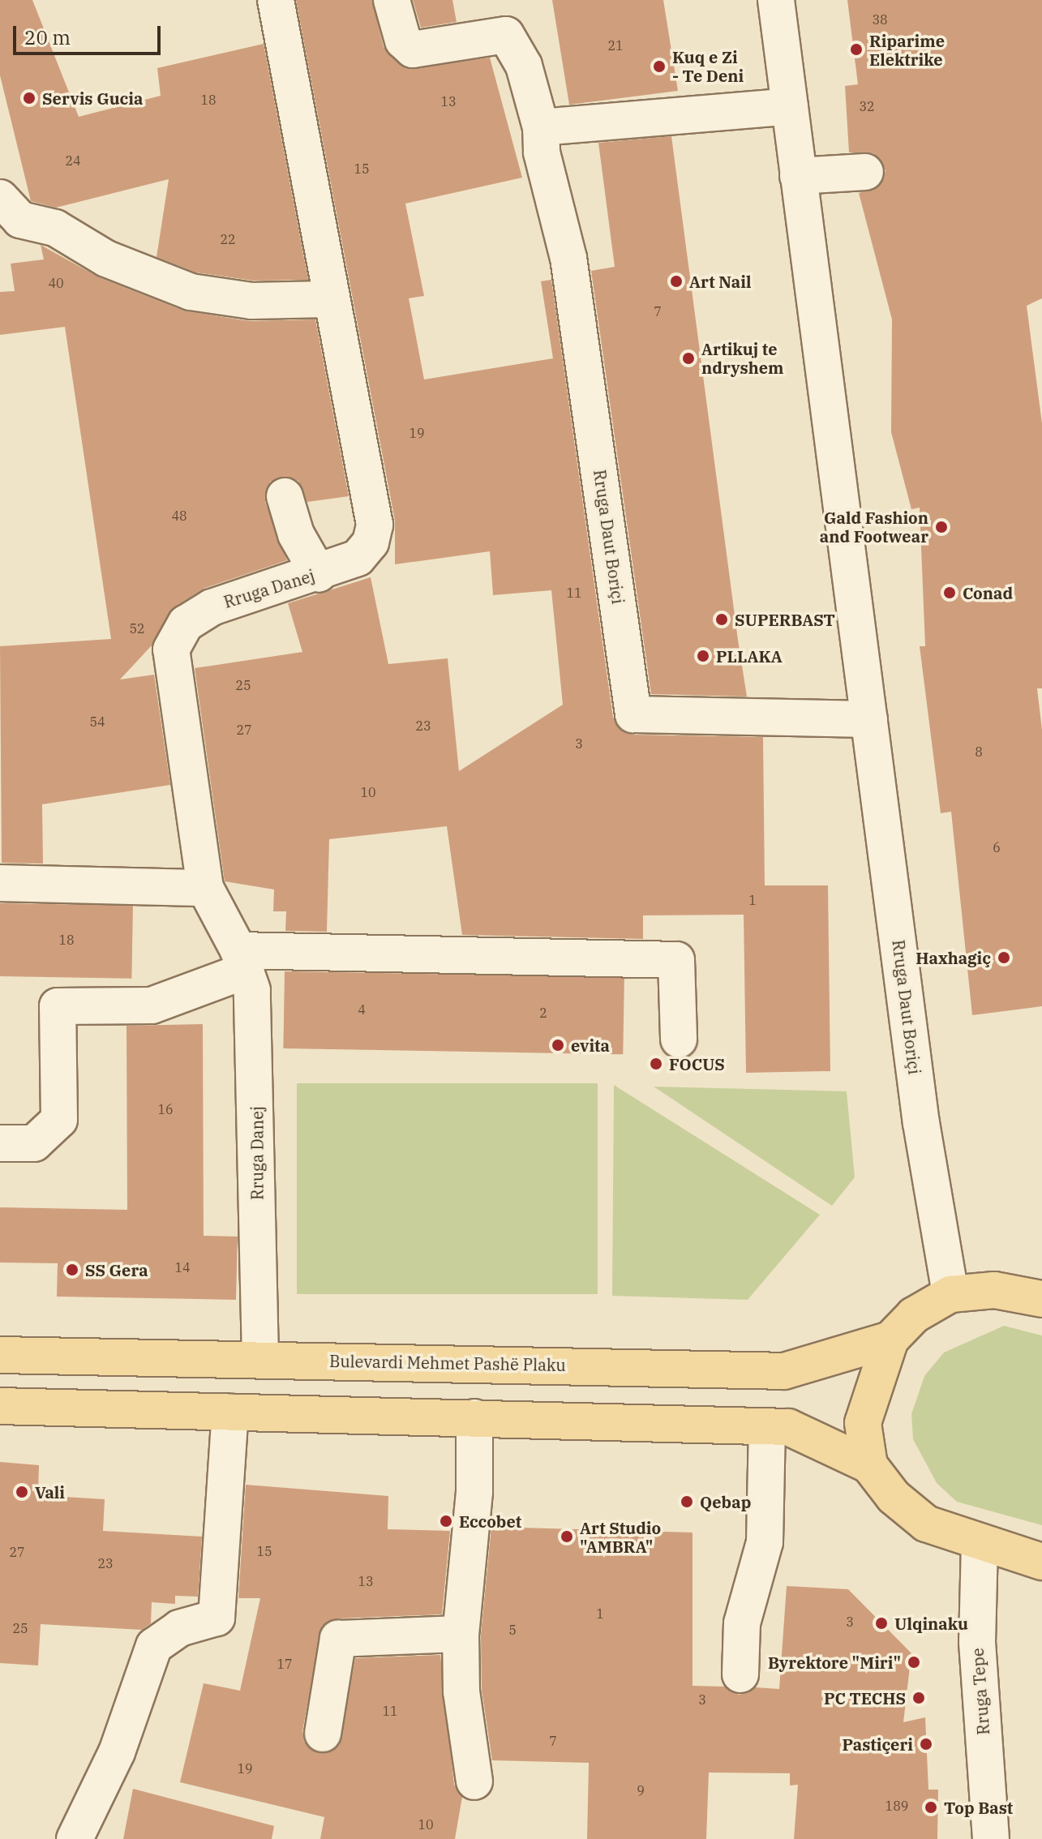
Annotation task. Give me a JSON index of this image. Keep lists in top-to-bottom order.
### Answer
{
  "streets": {
    "main road": ["Bulevardi Mehmet Pashë Plaku"],
    "street": ["Rruga Daut Boriçi", "Rruga Danej", "Rruga Tepe"]
  },
  "crossings": [
    ["Rruga Danej", "Bulevardi Mehmet Pashë Plaku"]
  ],
  "places": [
    "Riparime Elektrike",
    "Kuq e Zi - Te Deni",
    "Servis Gucia",
    "Art Nail",
    "Artikuj te ndryshem",
    "Gald Fashion and Footwear",
    "Conad",
    "SUPERBAST",
    "PLLAKA",
    "Haxhagiç",
    "evita",
    "FOCUS",
    "SS Gera",
    "Vali",
    "Qebap",
    "Eccobet",
    "Art Studio \"AMBRA\"",
    "Ulqinaku",
    "Byrektore \"Miri\"",
    "PC TECHS",
    "Pastiçeri",
    "Top Bast"
  ],
  "house_numbers": [
    "38",
    "21",
    "18",
    "13",
    "32",
    "24",
    "15",
    "22",
    "40",
    "7",
    "19",
    "48",
    "11",
    "52",
    "25",
    "54",
    "23",
    "27",
    "3",
    "8",
    "10",
    "6",
    "1",
    "18",
    "4",
    "2",
    "16",
    "14",
    "15",
    "27",
    "23",
    "13",
    "1",
    "3",
    "25",
    "5",
    "17",
    "3",
    "11",
    "7",
    "19",
    "9",
    "189",
    "10"
  ],
  "scale_bar": "20 m"
}
